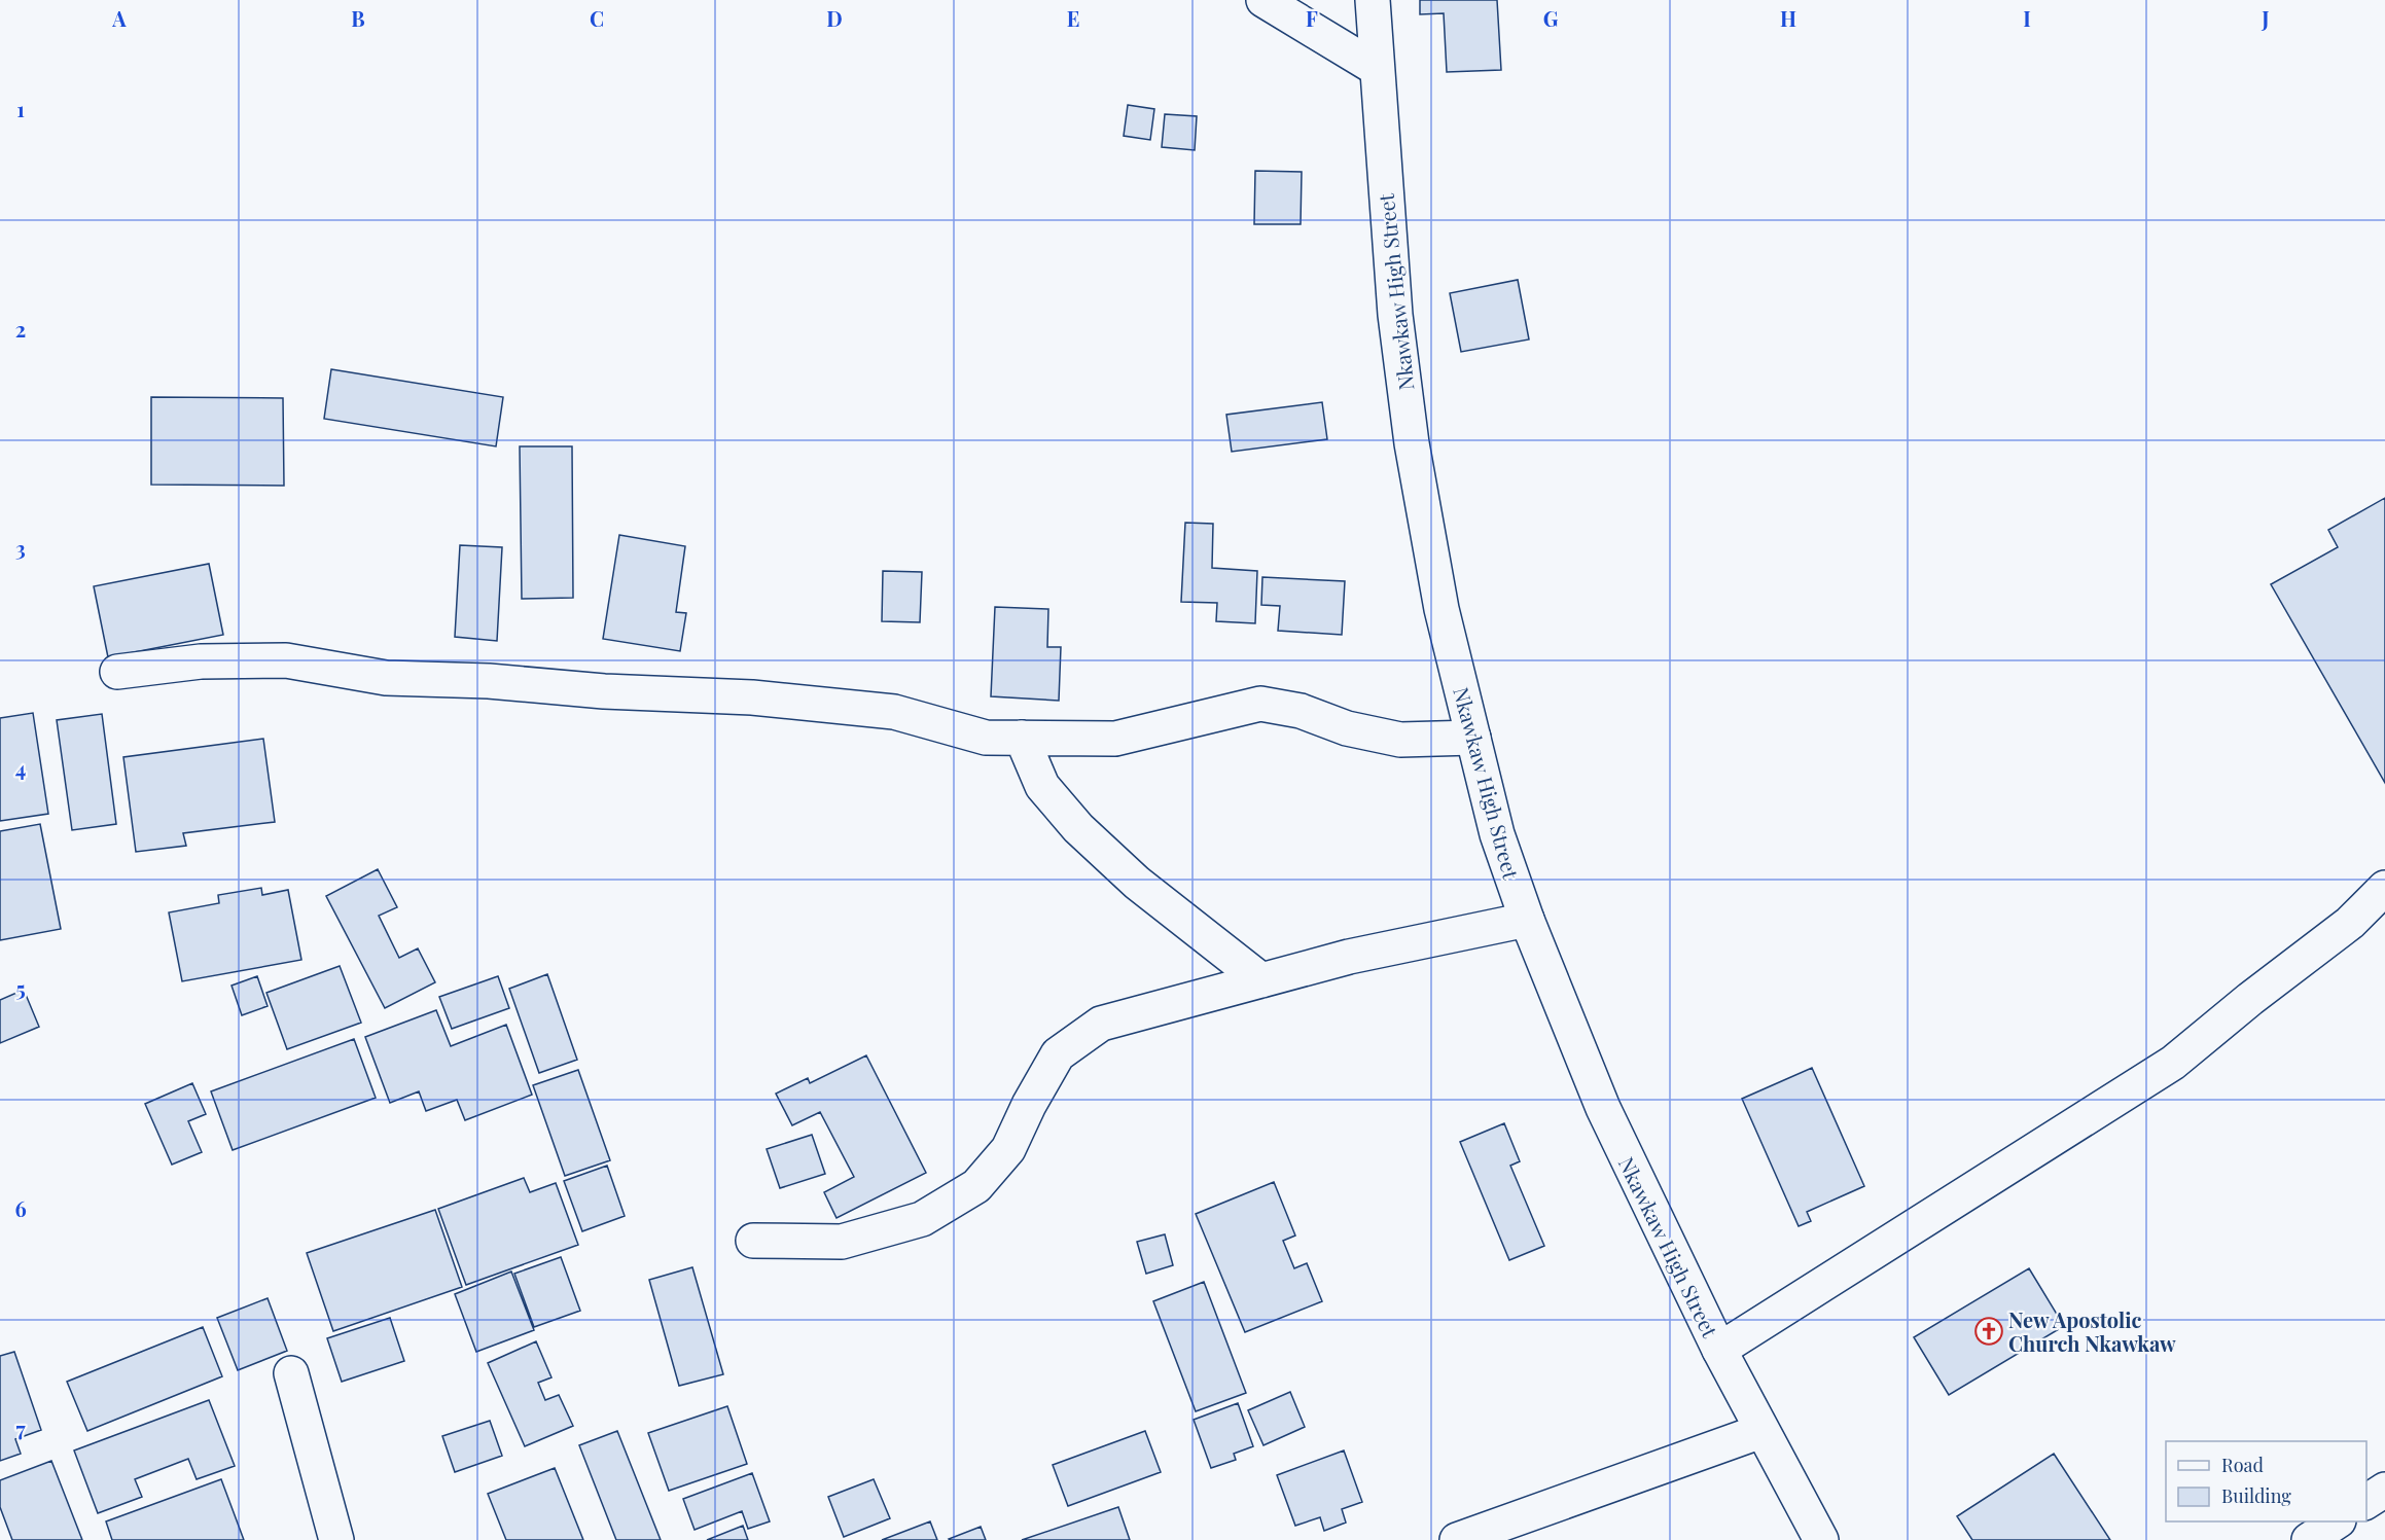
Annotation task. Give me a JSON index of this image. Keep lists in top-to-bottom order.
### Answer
{
  "streets": {
    "street": ["Nkawkaw High Street"]
  },
  "places": {
    "church": ["New Apostolic Church Nkawkaw"]
  },
  "legend": ["Road", "Building"],
  "grid": {
    "columns": [
      "A",
      "B",
      "C",
      "D",
      "E",
      "F",
      "G",
      "H",
      "I",
      "J"
    ],
    "rows": [
      "1",
      "2",
      "3",
      "4",
      "5",
      "6",
      "7"
    ]
  }
}
